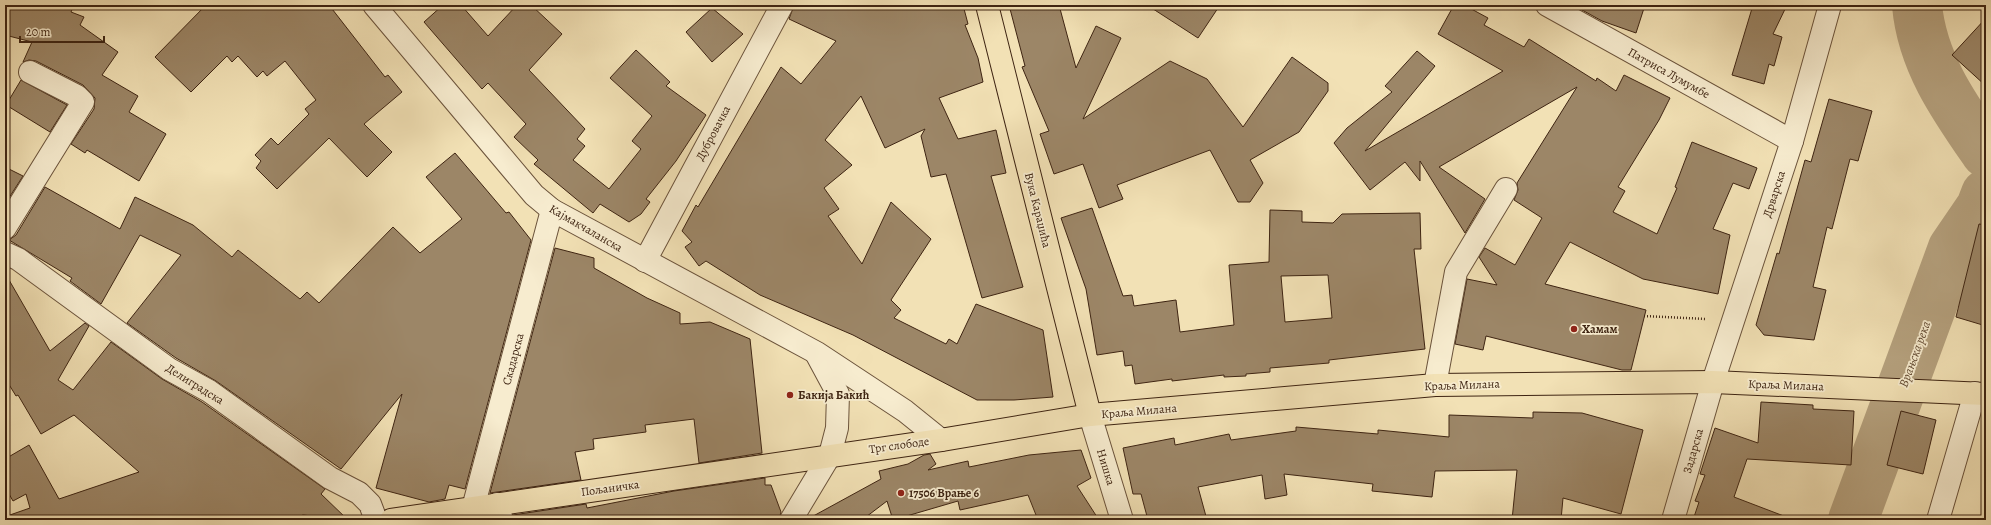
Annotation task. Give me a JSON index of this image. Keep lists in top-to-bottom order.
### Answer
{
  "streets": {
    "main road": [
      "Вука Караџића",
      "Краља Милана",
      "Трг слободе",
      "Пољаничка"
    ],
    "street": [
      "Патриса Лумумбе",
      "Дубровачка",
      "Дрварска",
      "Кајмакчаланска",
      "Скадарска",
      "Делиградска",
      "Задарска",
      "Нишка"
    ]
  },
  "crossings": [
    ["Патриса Лумумбе", "Дрварска"],
    ["Дубровачка", "Кајмакчаланска"],
    ["Дрварска", "Краља Милана"],
    ["Дрварска", "Задарска"],
    ["Вука Караџића", "Краља Милана"],
    ["Вука Караџића", "Нишка"],
    ["Кајмакчаланска", "Скадарска"],
    ["Кајмакчаланска", "Трг слободе"],
    ["Скадарска", "Пољаничка"],
    ["Краља Милана", "Трг слободе"],
    ["Краља Милана", "Задарска"],
    ["Краља Милана", "Нишка"],
    ["Трг слободе", "Пољаничка"]
  ],
  "water": ["Врањска река"],
  "places": ["Хамам", "Бакија Бакић", "17506 Врање 6"],
  "scale_bar": "20 m"
}
